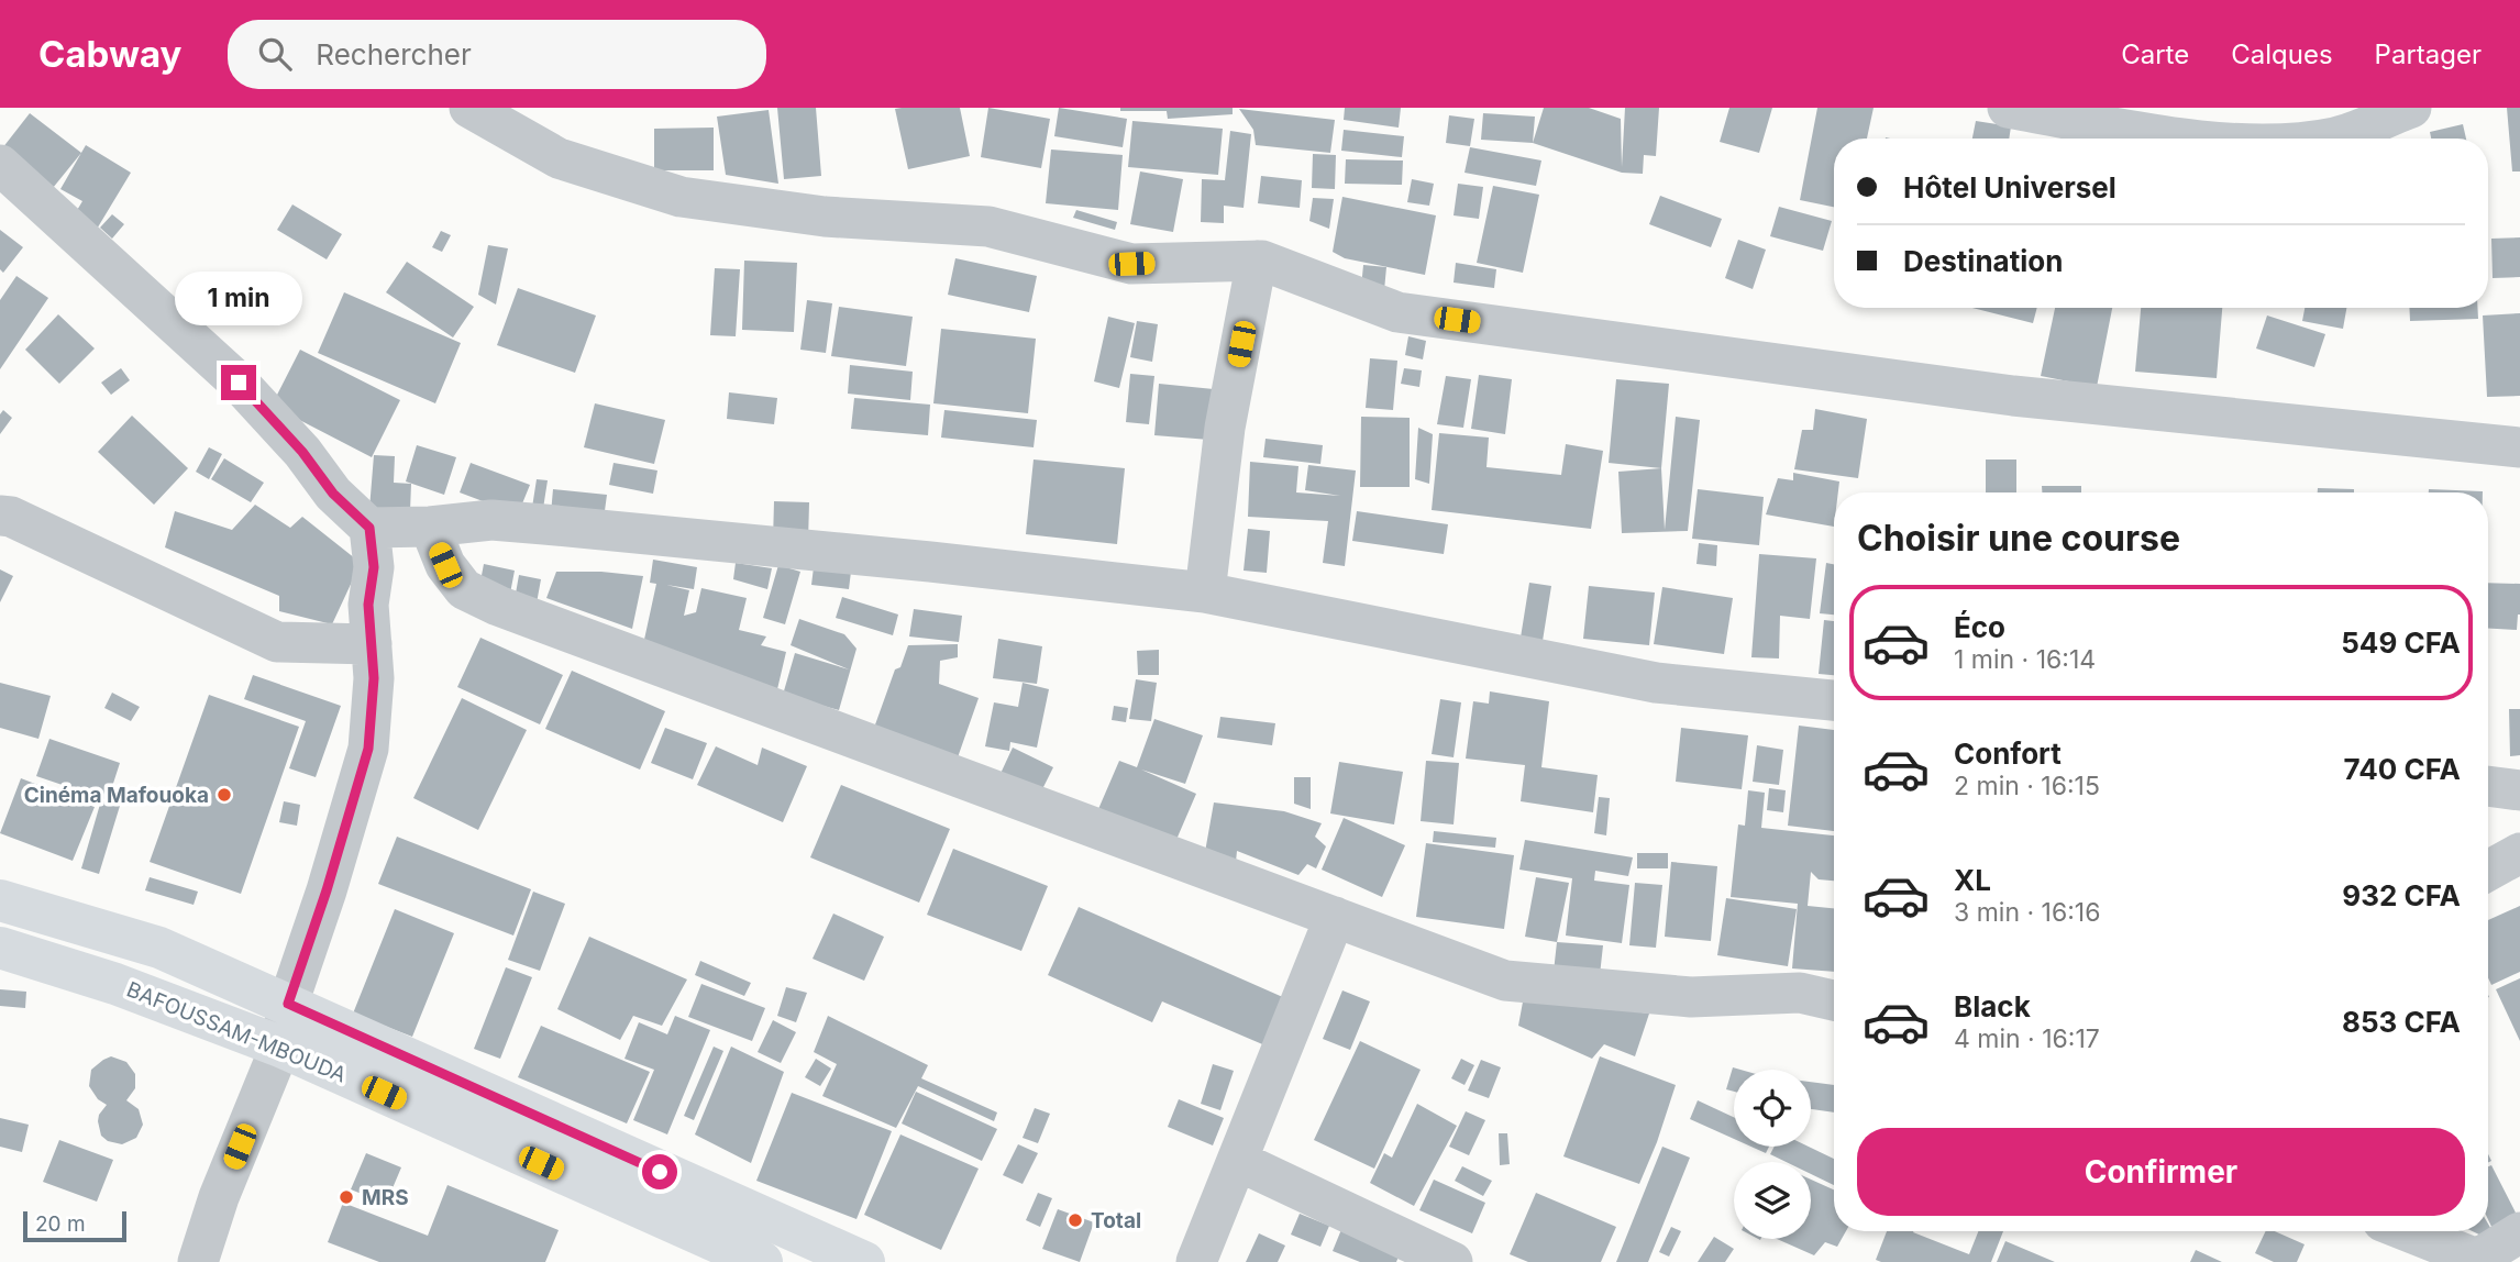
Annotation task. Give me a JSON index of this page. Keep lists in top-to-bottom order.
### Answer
{
  "streets": {
    "highway": ["BAFOUSSAM-MBOUDA"]
  },
  "places": ["Cinéma Mafouoka", "MRS", "Total"],
  "scale_bar": "20 m",
  "page": {
    "header": "Cabway",
    "search": "Rechercher",
    "nav": ["Carte", "Calques", "Partager"],
    "banner": ["Hôtel Universel", "Destination"],
    "bubble": "1 min",
    "heading": "Choisir une course",
    "list": [
      {
        "name": "Éco",
        "note": "1 min · 16:14",
        "value": "549 CFA"
      },
      {
        "name": "Confort",
        "note": "2 min · 16:15",
        "value": "740 CFA"
      },
      {
        "name": "XL",
        "note": "3 min · 16:16",
        "value": "932 CFA"
      },
      {
        "name": "Black",
        "note": "4 min · 16:17",
        "value": "853 CFA"
      }
    ],
    "buttons": "Confirmer",
    "scale": "20 m"
  }
}
